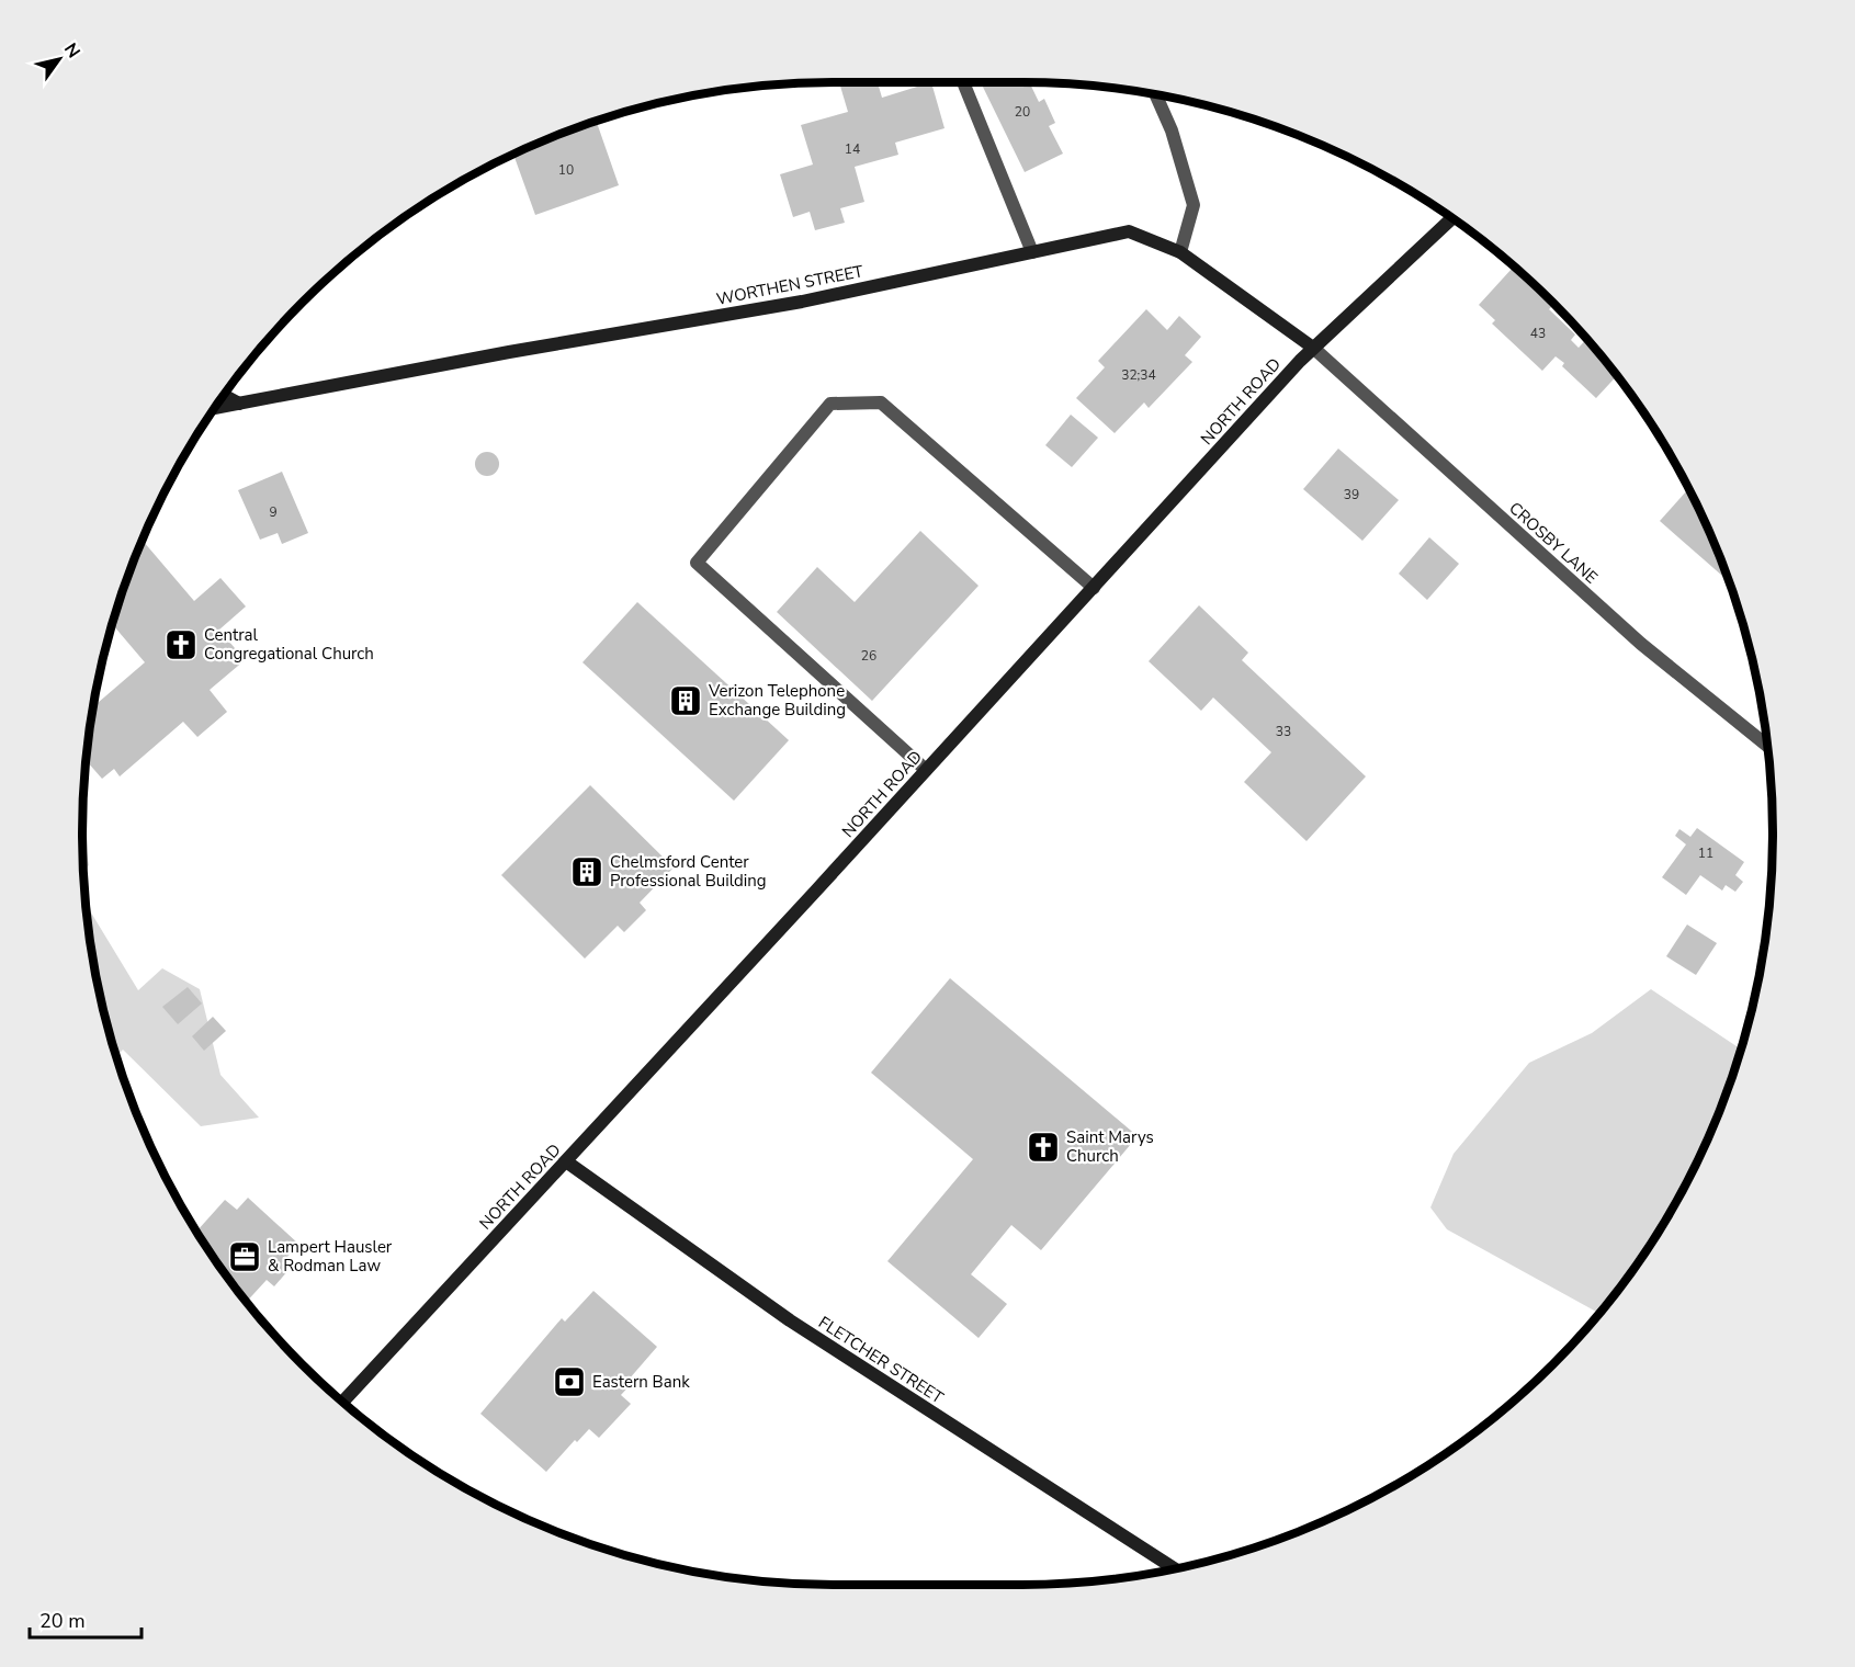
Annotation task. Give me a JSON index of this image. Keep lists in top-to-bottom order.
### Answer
{
  "streets": {
    "street": [
      "WORTHEN STREET",
      "NORTH ROAD",
      "CROSBY LANE",
      "FLETCHER STREET"
    ]
  },
  "crossings": [
    ["WORTHEN STREET", "NORTH ROAD"],
    ["WORTHEN STREET", "CROSBY LANE"],
    ["NORTH ROAD", "CROSBY LANE"],
    ["NORTH ROAD", "FLETCHER STREET"]
  ],
  "places": {
    "church": ["Central Congregational Church", "Saint Marys Church"],
    "building": ["Verizon Telephone Exchange Building", "Chelmsford Center Professional Building"],
    "office": ["Lampert Hausler & Rodman Law"],
    "bank": ["Eastern Bank"]
  },
  "house_numbers": [
    "20",
    "14",
    "10",
    "43",
    "32;34",
    "39",
    "9",
    "26",
    "33",
    "11"
  ],
  "scale_bar": "20 m",
  "north": "top right"
}
